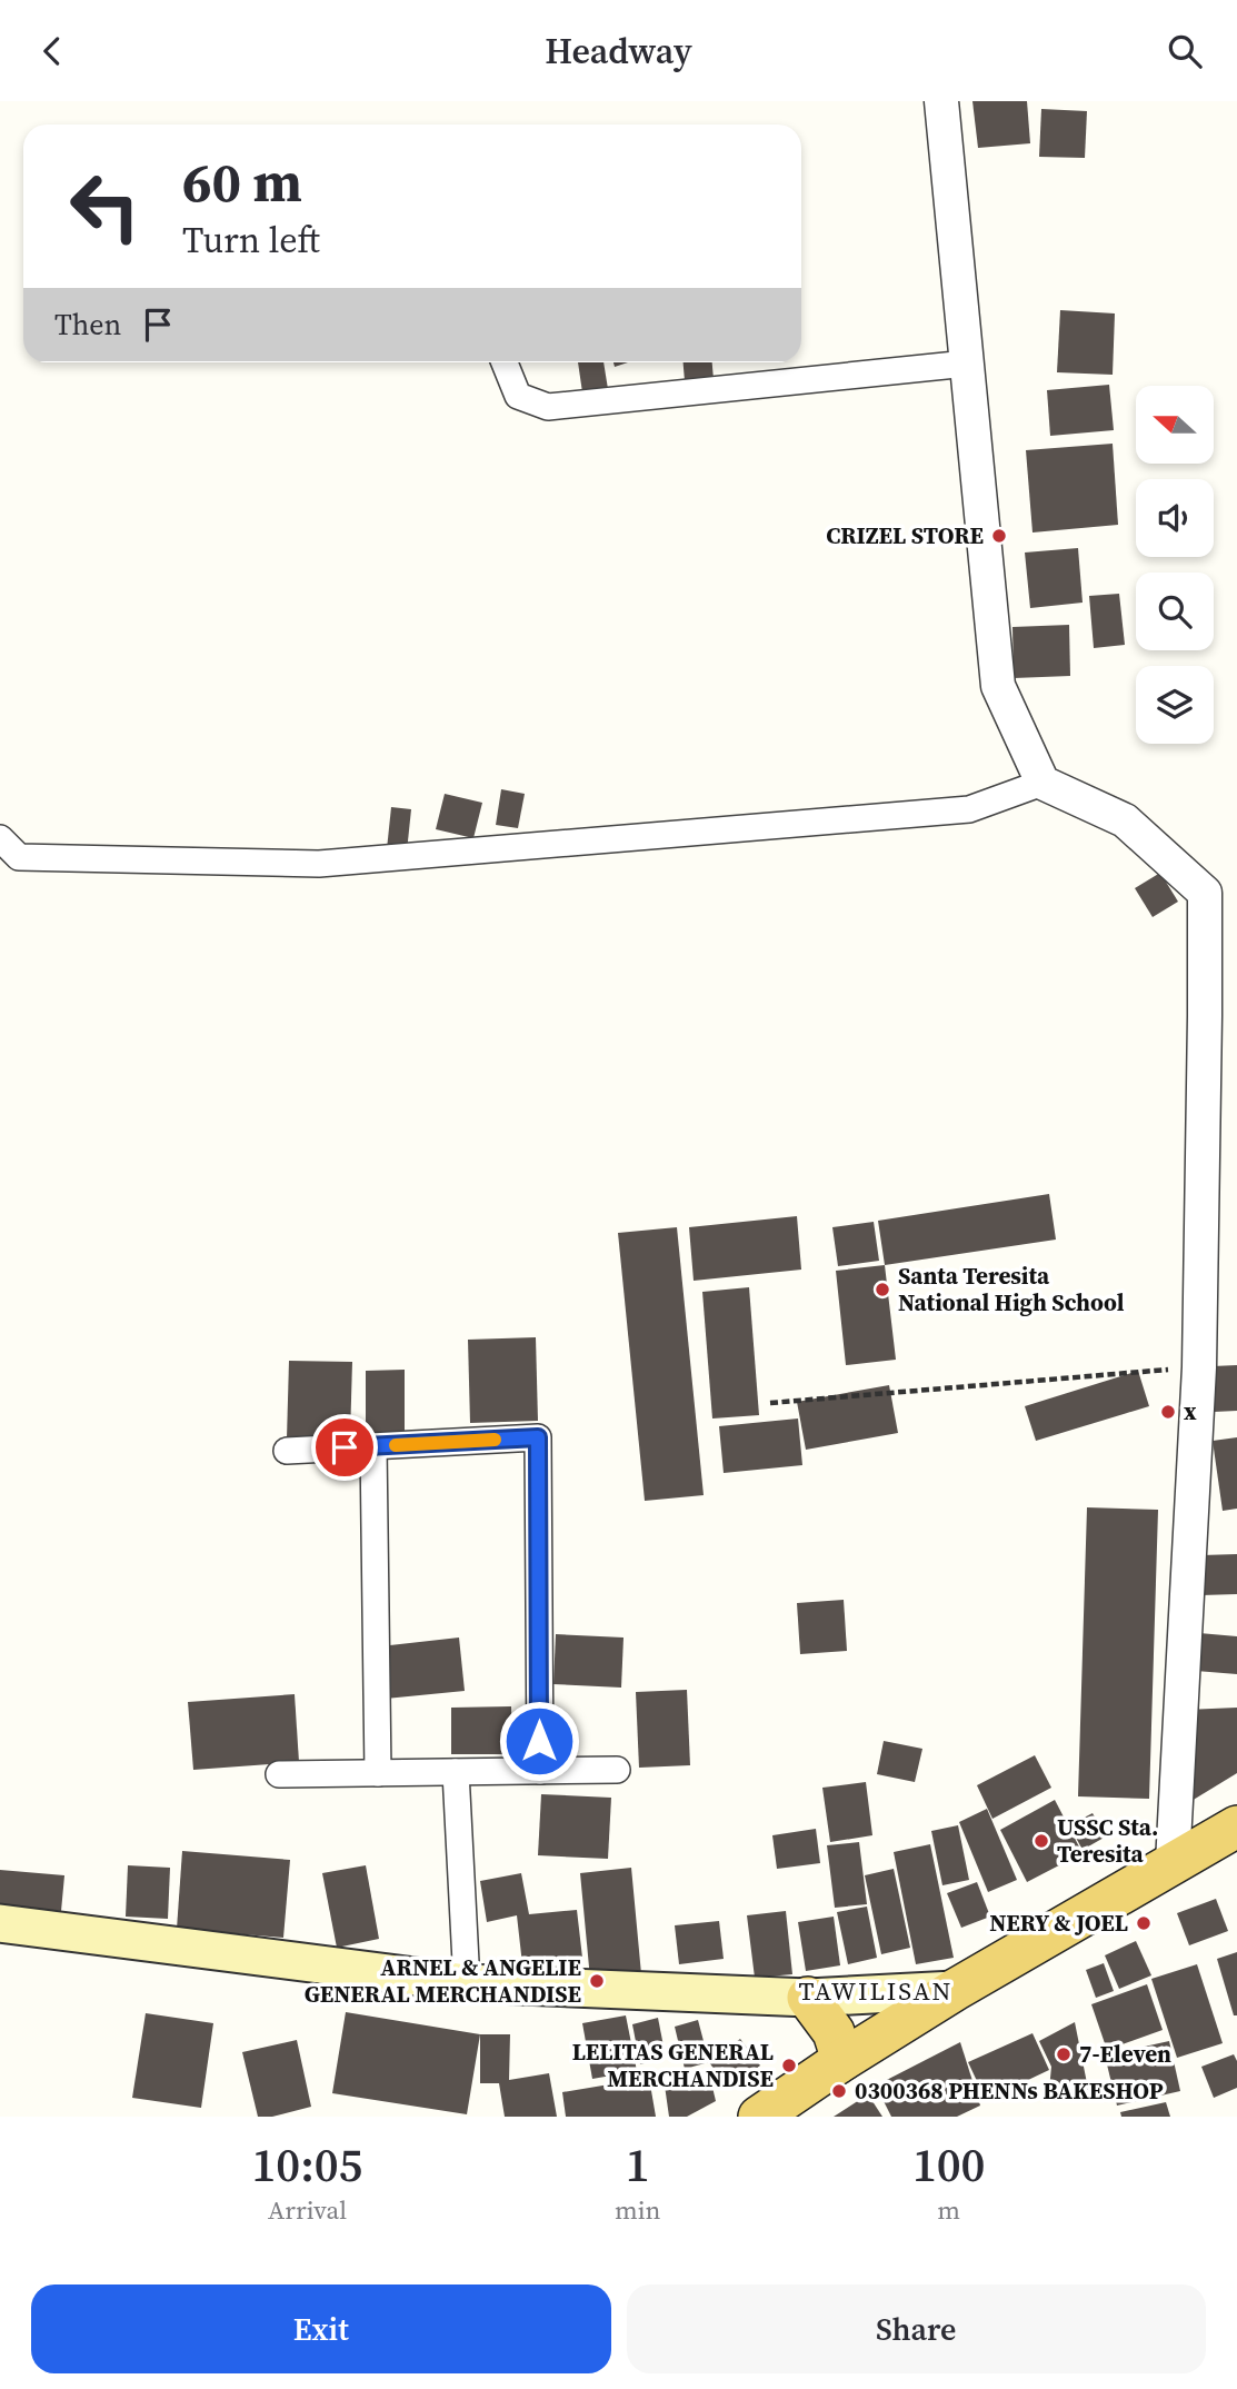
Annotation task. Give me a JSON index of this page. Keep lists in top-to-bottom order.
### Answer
{
  "districts": ["TAWILISAN"],
  "places": [
    "CRIZEL STORE",
    "Santa Teresita National High School",
    "x",
    "USSC Sta. Teresita",
    "NERY & JOEL",
    "ARNEL & ANGELIE GENERAL MERCHANDISE",
    "7-Eleven",
    "LELITAS GENERAL MERCHANDISE",
    "0300368 PHENNs BAKESHOP"
  ],
  "north": "left",
  "page": {
    "header": "Headway",
    "turn": ["60 m", "Turn left"],
    "then": "Then",
    "eta": [
      "10:05",
      "Arrival",
      "1",
      "min",
      "100",
      "m"
    ],
    "buttons": ["Exit", "Share"]
  }
}
